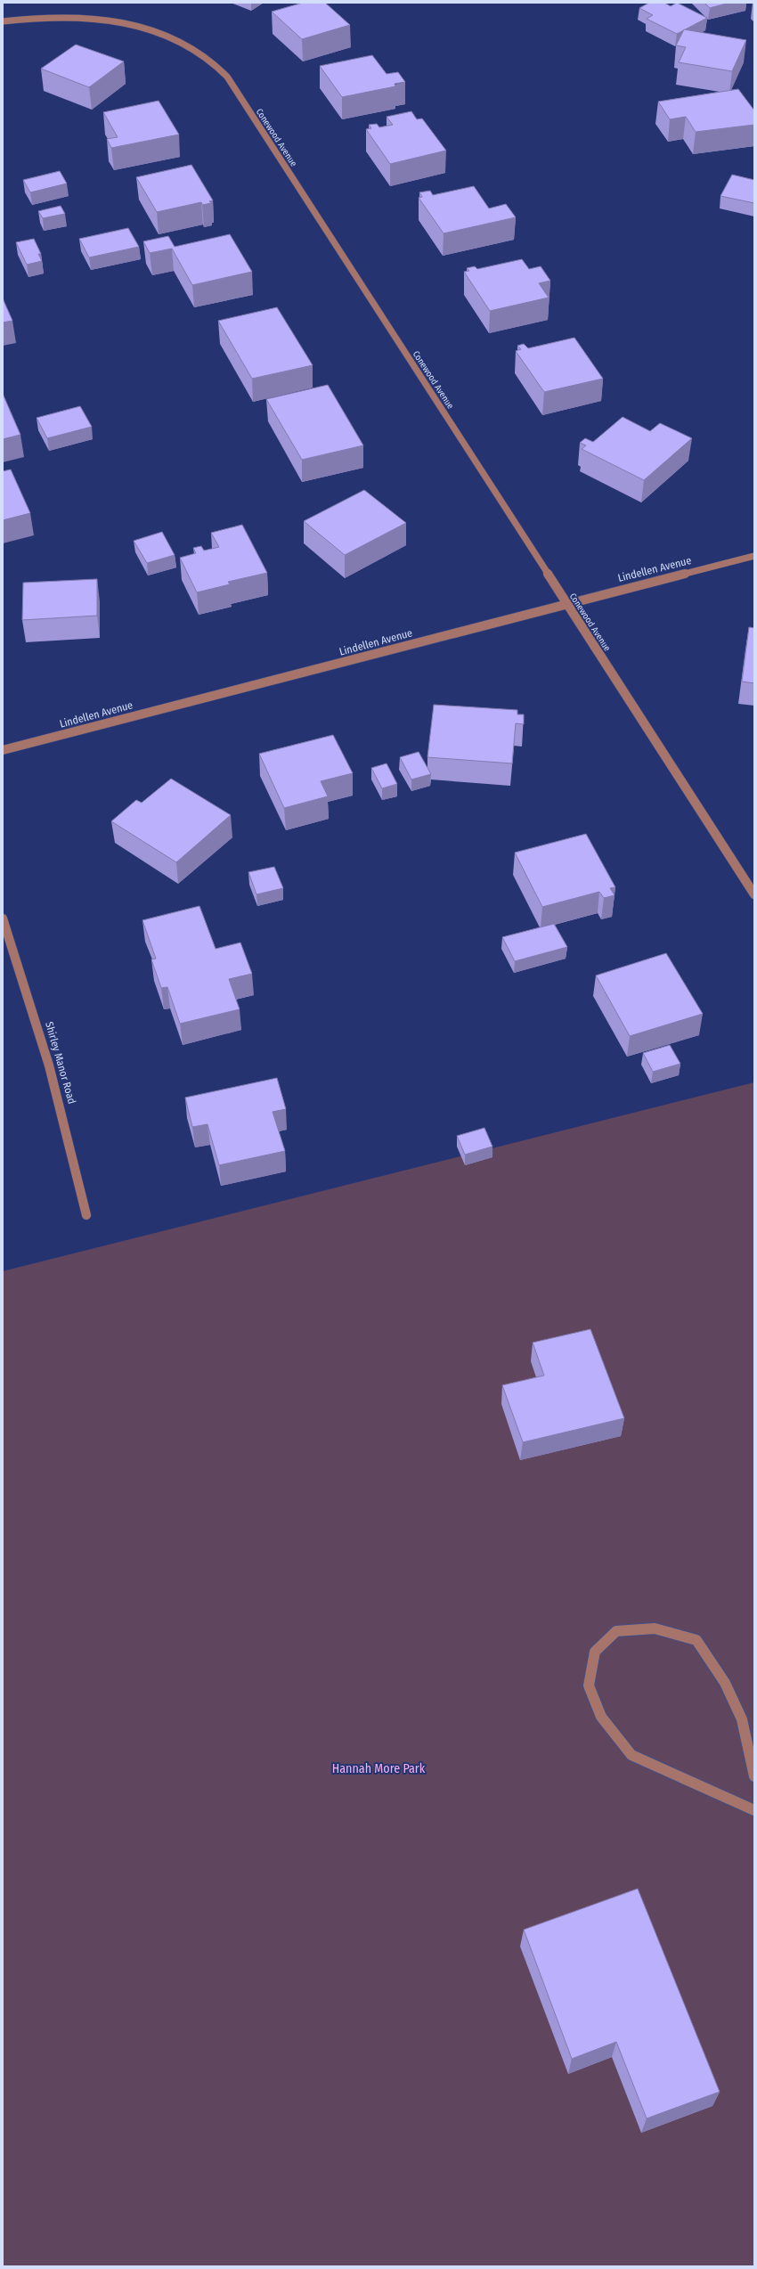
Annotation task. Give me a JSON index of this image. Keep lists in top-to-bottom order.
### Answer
{
  "streets": {
    "street": ["Conewood Avenue", "Lindellen Avenue", "Shirley Manor Road"]
  },
  "crossings": [
    ["Conewood Avenue", "Lindellen Avenue"]
  ],
  "parks": ["Hannah More Park"]
}
